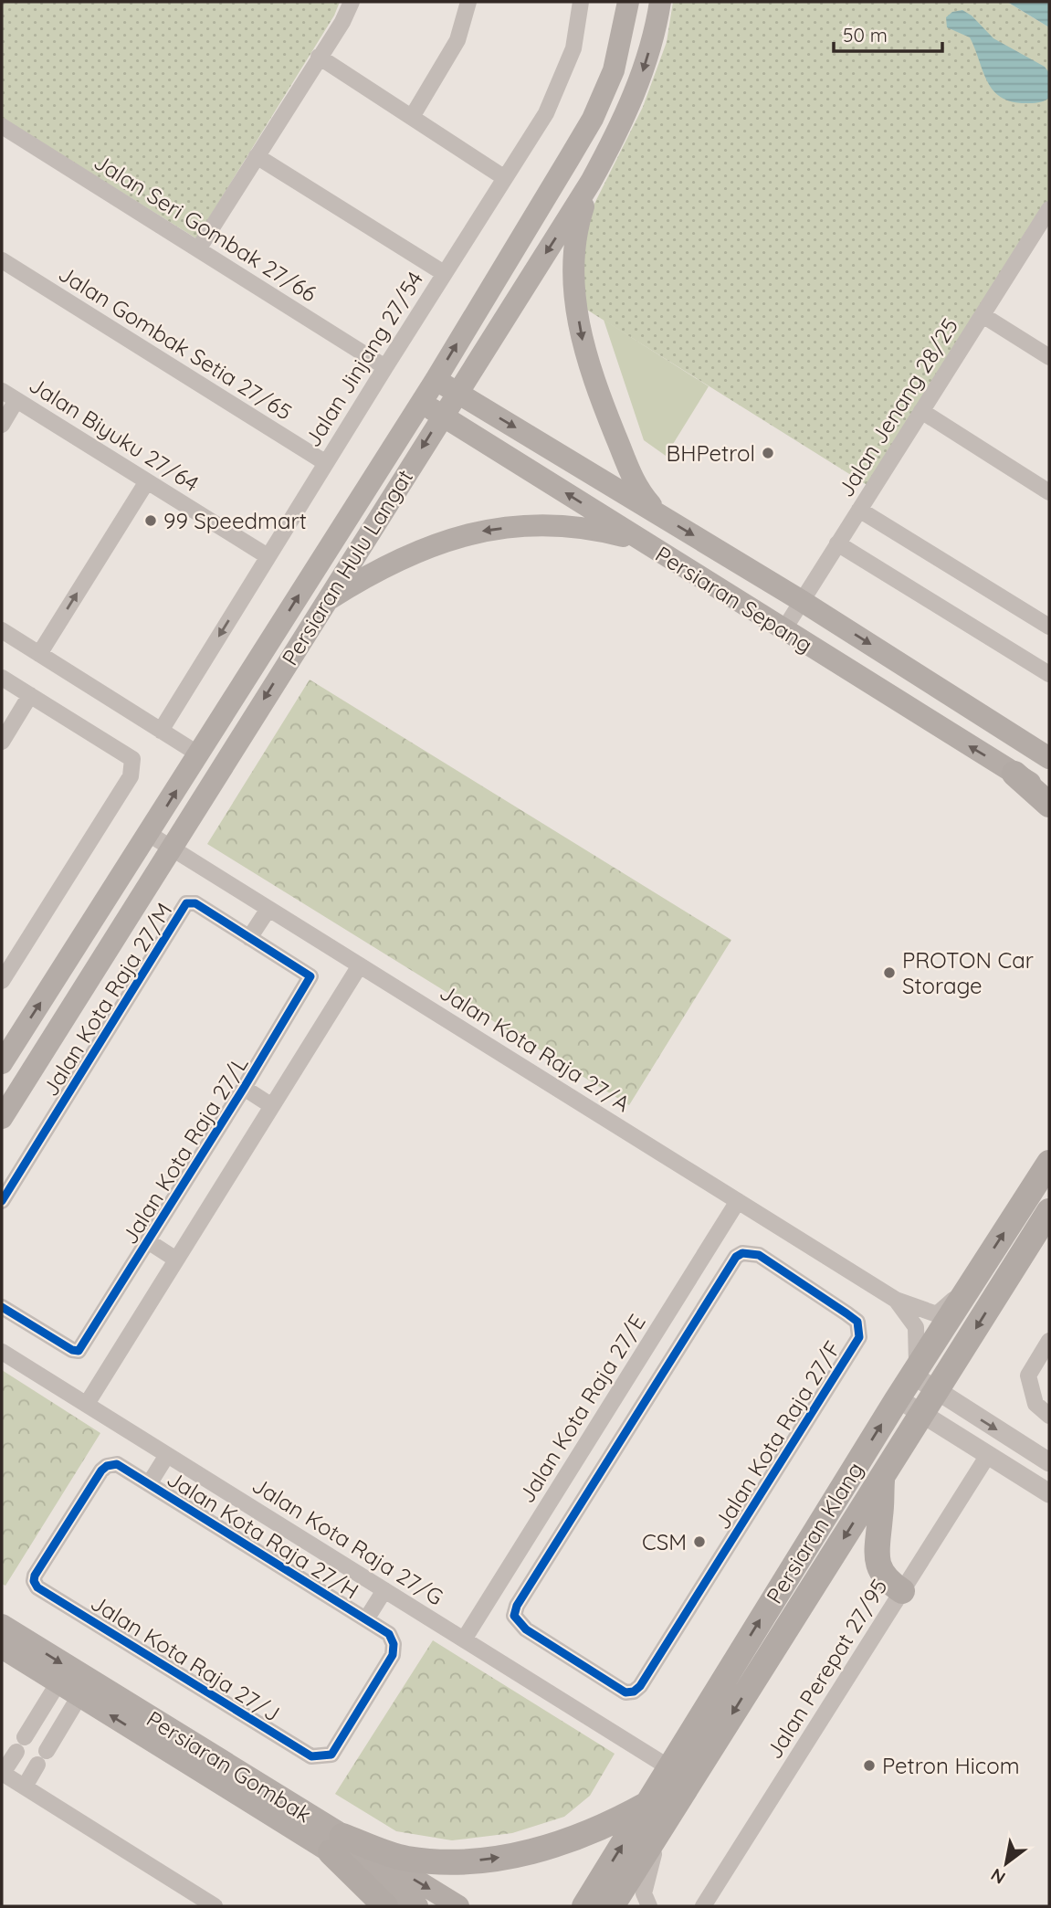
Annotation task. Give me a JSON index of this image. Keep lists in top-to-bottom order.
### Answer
{
  "streets": {
    "main road": [
      "Persiaran Hulu Langat",
      "Persiaran Sepang",
      "Persiaran Klang",
      "Persiaran Gombak"
    ],
    "street": [
      "Jalan Seri Gombak 27/66",
      "Jalan Gombak Setia 27/65",
      "Jalan Jinjang 27/54",
      "Jalan Jenang 28/25",
      "Jalan Biyuku 27/64",
      "Jalan Kota Raja 27/M",
      "Jalan Kota Raja 27/A",
      "Jalan Kota Raja 27/L",
      "Jalan Kota Raja 27/E",
      "Jalan Kota Raja 27/F",
      "Jalan Kota Raja 27/H",
      "Jalan Kota Raja 27/G",
      "Jalan Kota Raja 27/J",
      "Jalan Perepat 27/95"
    ]
  },
  "crossings": [
    ["Jalan Seri Gombak 27/66", "Jalan Jinjang 27/54"],
    ["Jalan Gombak Setia 27/65", "Jalan Jinjang 27/54"],
    ["Jalan Jinjang 27/54", "Jalan Biyuku 27/64"],
    ["Jalan Jenang 28/25", "Persiaran Sepang"],
    ["Persiaran Hulu Langat", "Persiaran Sepang"],
    ["Persiaran Hulu Langat", "Jalan Kota Raja 27/A"],
    ["Jalan Kota Raja 27/M", "Jalan Kota Raja 27/L"],
    ["Jalan Kota Raja 27/A", "Jalan Kota Raja 27/E"],
    ["Jalan Kota Raja 27/A", "Persiaran Klang"],
    ["Jalan Kota Raja 27/E", "Jalan Kota Raja 27/G"],
    ["Persiaran Klang", "Jalan Kota Raja 27/G"],
    ["Jalan Kota Raja 27/H", "Jalan Kota Raja 27/J"]
  ],
  "places": [
    "BHPetrol",
    "99 Speedmart",
    "PROTON Car Storage",
    "CSM",
    "Petron Hicom"
  ],
  "scale_bar": "50 m",
  "north": "bottom left"
}
